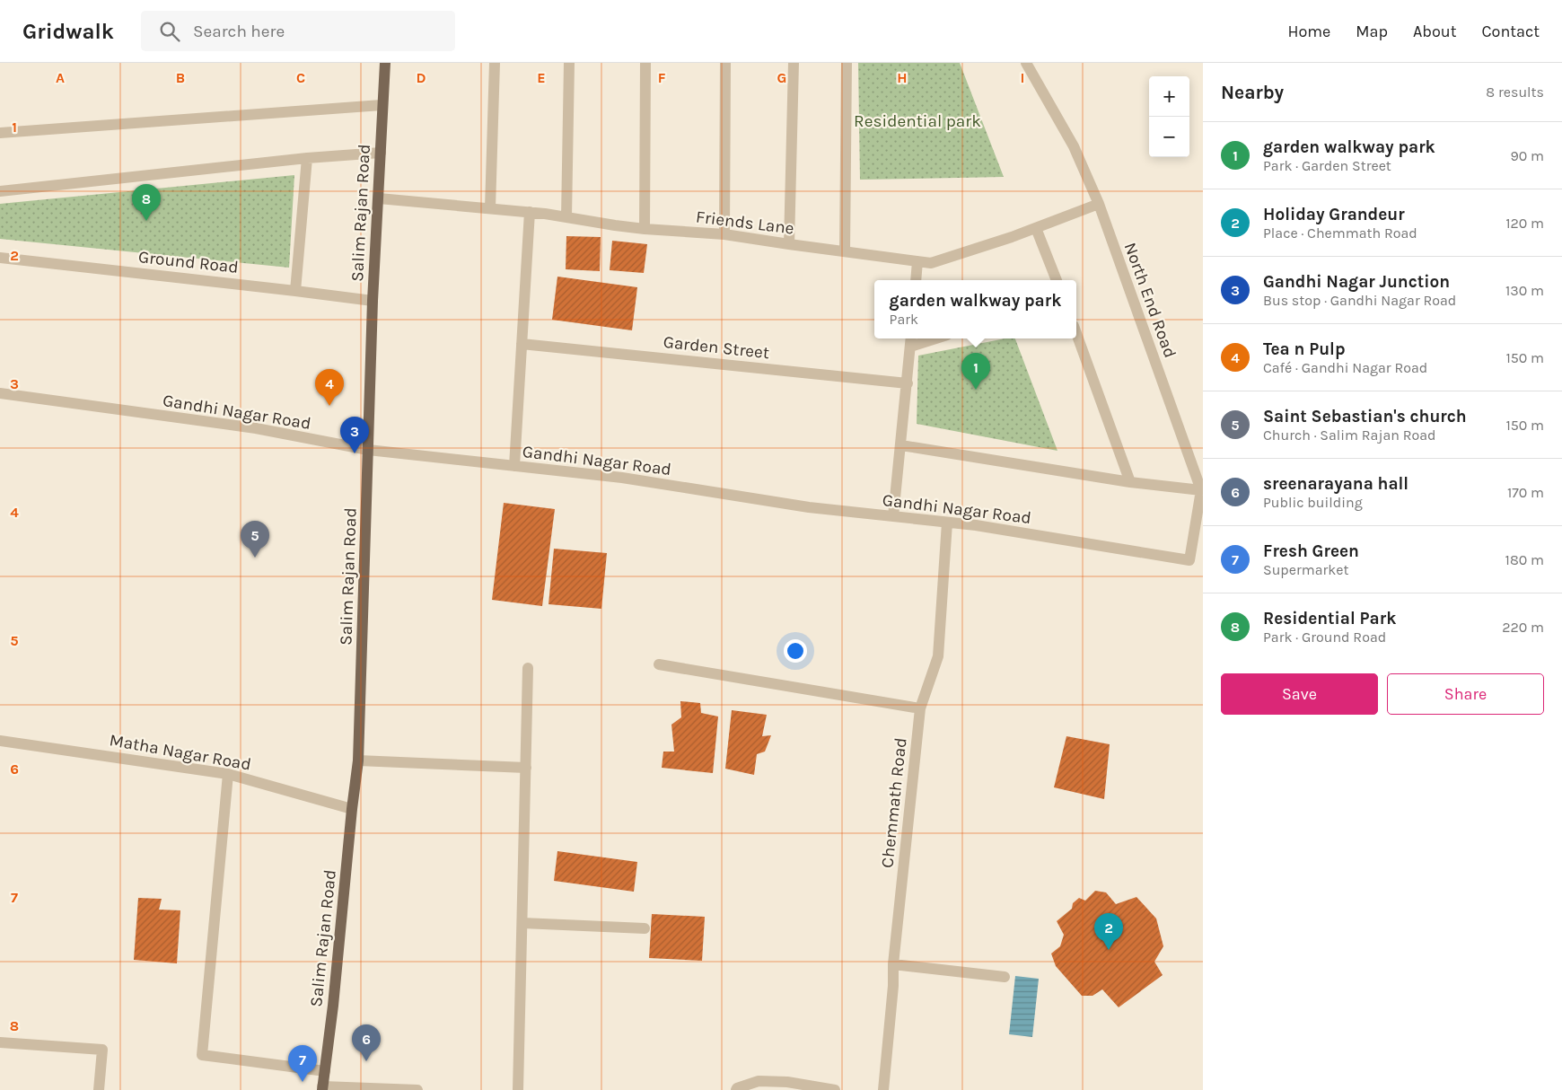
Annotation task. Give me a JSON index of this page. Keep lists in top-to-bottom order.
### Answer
{
  "streets": {
    "main road": ["Salim Rajan Road"],
    "street": [
      "Friends Lane",
      "Ground Road",
      "North End Road",
      "Garden Street",
      "Gandhi Nagar Road",
      "Matha Nagar Road",
      "Chemmath Road"
    ]
  },
  "crossings": [
    ["Salim Rajan Road", "Friends Lane"],
    ["Salim Rajan Road", "Ground Road"],
    ["Salim Rajan Road", "Gandhi Nagar Road"],
    ["Salim Rajan Road", "Matha Nagar Road"],
    ["Friends Lane", "North End Road"],
    ["North End Road", "Gandhi Nagar Road"],
    ["Gandhi Nagar Road", "Chemmath Road"]
  ],
  "parks": ["Residential park"],
  "page": {
    "header": "Gridwalk",
    "search": "Search here",
    "nav": [
      "Home",
      "Map",
      "About",
      "Contact"
    ],
    "heading": ["Nearby", "8 results"],
    "map_buttons": ["+", "−"],
    "list": [
      {
        "mark": "1",
        "name": "garden walkway park",
        "note": "Park · Garden Street",
        "value": "90 m"
      },
      {
        "mark": "2",
        "name": "Holiday Grandeur",
        "note": "Place · Chemmath Road",
        "value": "120 m"
      },
      {
        "mark": "3",
        "name": "Gandhi Nagar Junction",
        "note": "Bus stop · Gandhi Nagar Road",
        "value": "130 m"
      },
      {
        "mark": "4",
        "name": "Tea n Pulp",
        "note": "Café · Gandhi Nagar Road",
        "value": "150 m"
      },
      {
        "mark": "5",
        "name": "Saint Sebastian's church",
        "note": "Church · Salim Rajan Road",
        "value": "150 m"
      },
      {
        "mark": "6",
        "name": "sreenarayana hall",
        "note": "Public building",
        "value": "170 m"
      },
      {
        "mark": "7",
        "name": "Fresh Green",
        "note": "Supermarket",
        "value": "180 m"
      },
      {
        "mark": "8",
        "name": "Residential Park",
        "note": "Park · Ground Road",
        "value": "220 m"
      }
    ],
    "pins": [
      "8",
      "1",
      "4",
      "3",
      "5",
      "2",
      "6",
      "7"
    ],
    "popup": ["garden walkway park", "Park"],
    "buttons": ["Save", "Share"]
  },
  "grid": {
    "columns": [
      "A",
      "B",
      "C",
      "D",
      "E",
      "F",
      "G",
      "H",
      "I"
    ],
    "rows": [
      "1",
      "2",
      "3",
      "4",
      "5",
      "6",
      "7",
      "8"
    ]
  }
}
